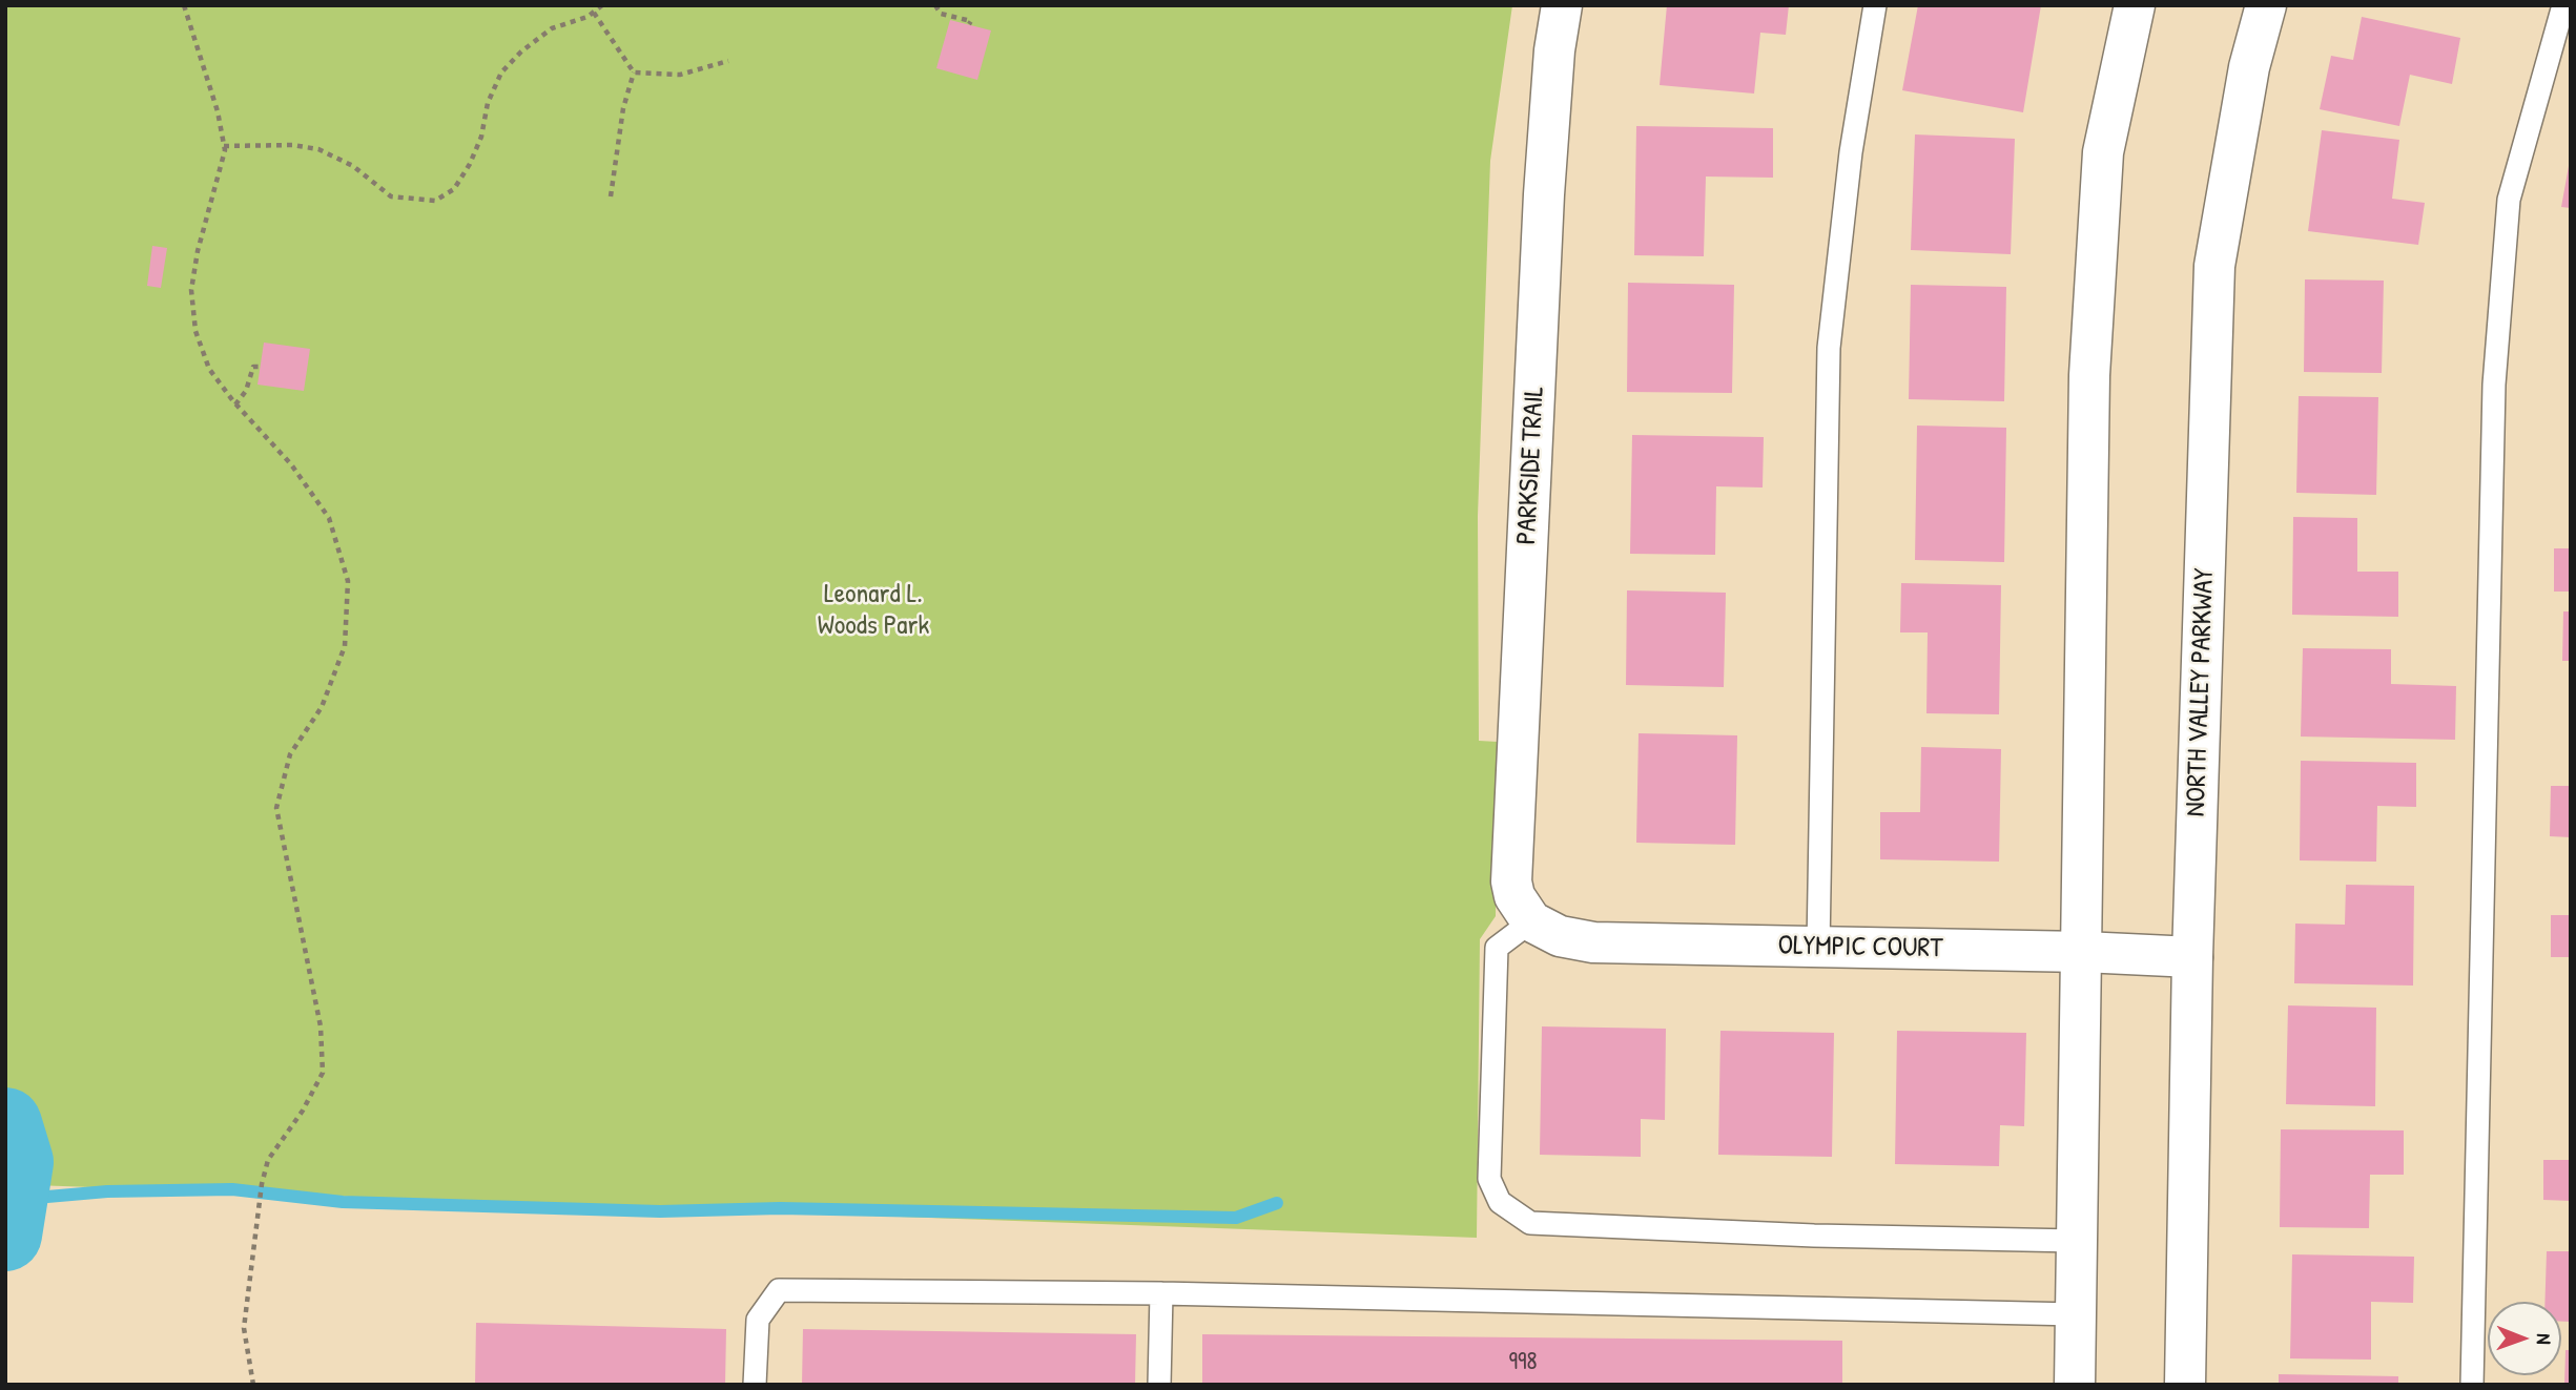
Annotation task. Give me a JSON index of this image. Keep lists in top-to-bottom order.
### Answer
{
  "streets": {
    "street": ["PARKSIDE TRAIL", "NORTH VALLEY PARKWAY", "OLYMPIC COURT"]
  },
  "crossings": [
    ["PARKSIDE TRAIL", "OLYMPIC COURT"],
    ["NORTH VALLEY PARKWAY", "OLYMPIC COURT"]
  ],
  "parks": ["Leonard L. Woods Park"],
  "house_numbers": ["998"],
  "north": "right"
}
